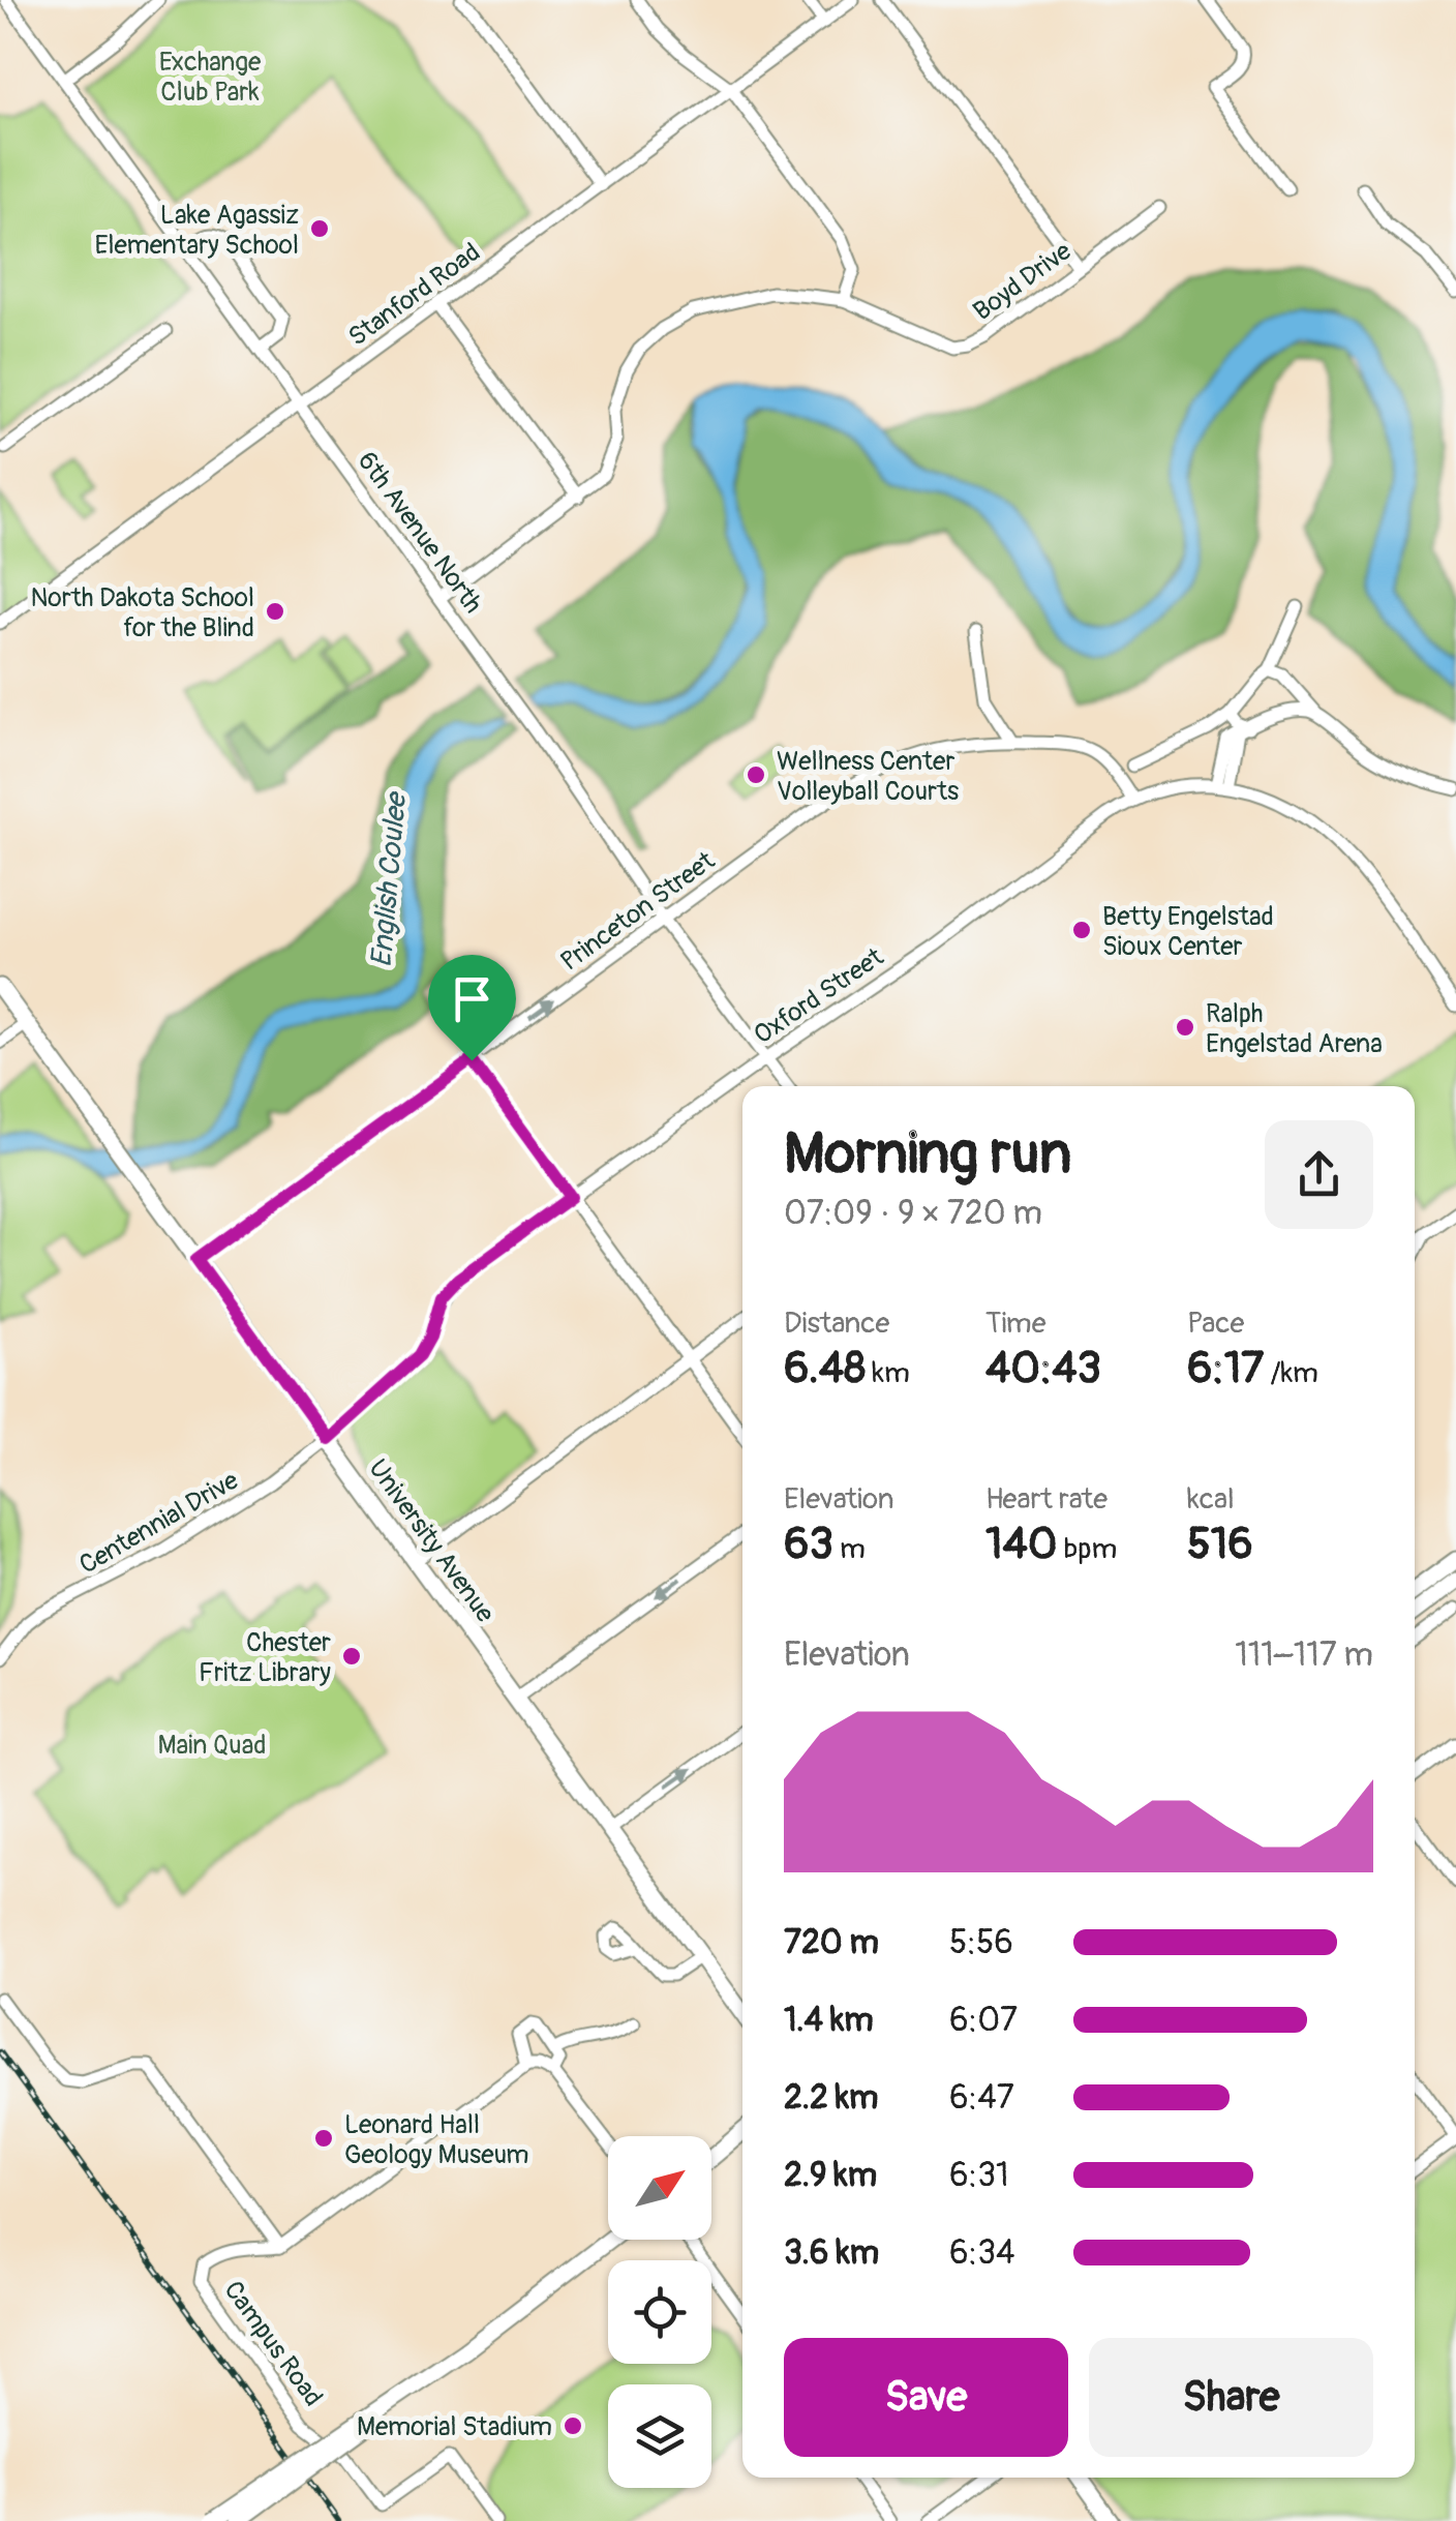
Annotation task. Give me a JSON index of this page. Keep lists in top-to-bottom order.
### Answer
{
  "streets": {
    "street": [
      "Boyd Drive",
      "Stanford Road",
      "6th Avenue North",
      "Princeton Street",
      "Oxford Street",
      "Centennial Drive",
      "University Avenue",
      "Campus Road"
    ]
  },
  "crossings": [
    ["Boyd Drive", "6th Avenue North"],
    ["Stanford Road", "6th Avenue North"],
    ["6th Avenue North", "Princeton Street"],
    ["6th Avenue North", "Oxford Street"],
    ["Princeton Street", "Oxford Street"],
    ["Princeton Street", "University Avenue"],
    ["Oxford Street", "Centennial Drive"],
    ["Centennial Drive", "University Avenue"]
  ],
  "water": ["English Coulee"],
  "parks": ["Exchange Club Park", "Main Quad"],
  "places": [
    "Lake Agassiz Elementary School",
    "North Dakota School for the Blind",
    "Wellness Center Volleyball Courts",
    "Betty Engelstad Sioux Center",
    "Ralph Engelstad Arena",
    "Chester Fritz Library",
    "Leonard Hall Geology Museum",
    "Memorial Stadium"
  ],
  "north": "top right",
  "page": {
    "heading": ["Morning run", "07:09 · 9 × 720 m"],
    "stats": [
      ["Distance", "6.48 km"],
      ["Time", "40:43"],
      ["Pace", "6:17 /km"],
      ["Elevation", "63 m"],
      ["Heart rate", "140 bpm"],
      ["kcal", "516"]
    ],
    "chart": ["Elevation", "111–117 m"],
    "list": [
      {
        "name": "720 m",
        "note": "5:56"
      },
      {
        "name": "1.4 km",
        "note": "6:07"
      },
      {
        "name": "2.2 km",
        "note": "6:47"
      },
      {
        "name": "2.9 km",
        "note": "6:31"
      },
      {
        "name": "3.6 km",
        "note": "6:34"
      }
    ],
    "buttons": ["Save", "Share"]
  }
}
